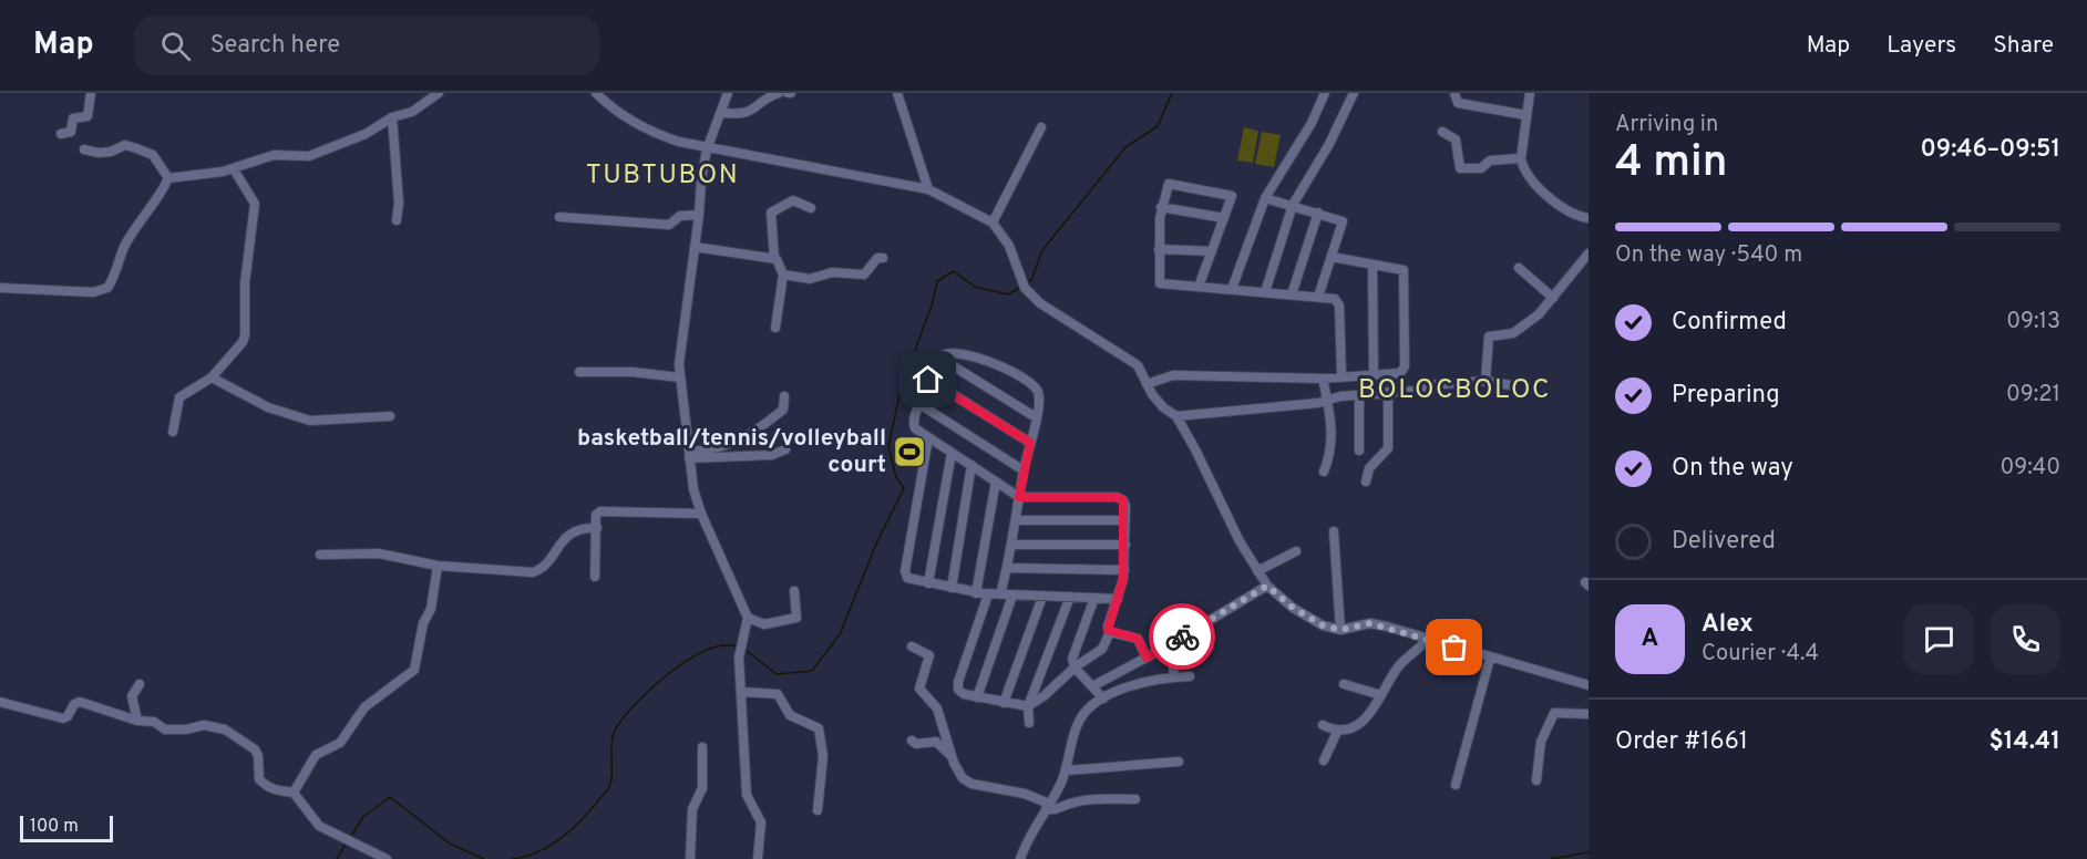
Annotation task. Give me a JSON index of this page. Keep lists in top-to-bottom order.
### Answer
{
  "districts": ["TUBTUBON", "BOLOCBOLOC"],
  "places": {
    "sports": ["basketball/tennis/volleyball court"]
  },
  "scale_bar": "100 m",
  "page": {
    "header": "Map",
    "search": "Search here",
    "nav": ["Map", "Layers", "Share"],
    "heading": ["4 min", "Arriving in", "09:46–09:51"],
    "panel": [
      "Alex",
      "Courier · 4.4",
      "Order #1661",
      "$14.41"
    ],
    "bar": "On the way · 540 m",
    "list": [
      ["Confirmed", "09:13"],
      ["Preparing", "09:21"],
      ["On the way", "09:40"],
      "Delivered"
    ],
    "round": "A",
    "scale": "100 m"
  }
}
